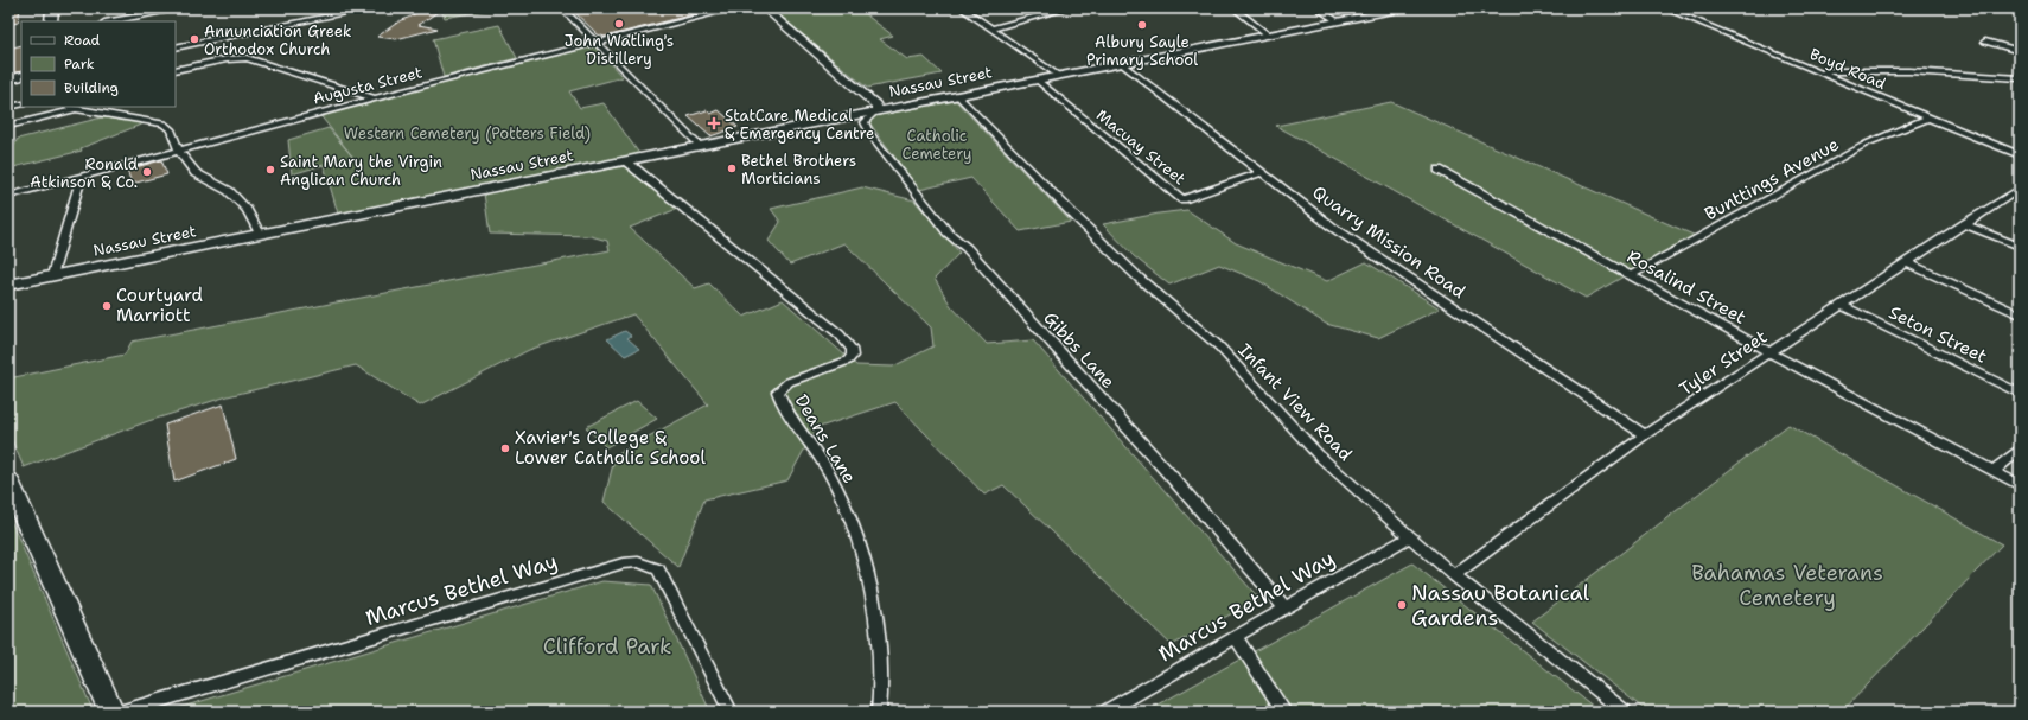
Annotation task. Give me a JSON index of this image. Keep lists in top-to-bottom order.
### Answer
{
  "streets": {
    "main road": ["Nassau Street"],
    "street": [
      "Boyd Road",
      "Augusta Street",
      "Macuay Street",
      "Bunttings Avenue",
      "Quarry Mission Road",
      "Rosalind Street",
      "Seton Street",
      "Gibbs Lane",
      "Tyler Street",
      "Infant View Road",
      "Deans Lane",
      "Marcus Bethel Way"
    ]
  },
  "crossings": [
    ["Boyd Road", "Bunttings Avenue"],
    ["Nassau Street", "Macuay Street"],
    ["Nassau Street", "Quarry Mission Road"],
    ["Nassau Street", "Gibbs Lane"],
    ["Nassau Street", "Infant View Road"],
    ["Nassau Street", "Deans Lane"],
    ["Macuay Street", "Quarry Mission Road"],
    ["Bunttings Avenue", "Rosalind Street"],
    ["Quarry Mission Road", "Tyler Street"],
    ["Rosalind Street", "Tyler Street"],
    ["Seton Street", "Tyler Street"],
    ["Gibbs Lane", "Marcus Bethel Way"],
    ["Tyler Street", "Infant View Road"],
    ["Infant View Road", "Marcus Bethel Way"]
  ],
  "parks": [
    "Western Cemetery (Potters Field)",
    "Catholic Cemetery",
    "Bahamas Veterans Cemetery",
    "Clifford Park"
  ],
  "places": {
    "other": [
      "John Watling's Distillery",
      "Albury Sayle Primary School",
      "Annunciation Greek Orthodox Church",
      "Bethel Brothers Morticians",
      "Saint Mary the Virgin Anglican Church",
      "Ronald Atkinson & Co.",
      "Courtyard Marriott",
      "Xavier's College & Lower Catholic School",
      "Nassau Botanical Gardens"
    ],
    "health": ["StatCare Medical & Emergency Centre"]
  },
  "legend": ["Road", "Park", "Building"]
}
